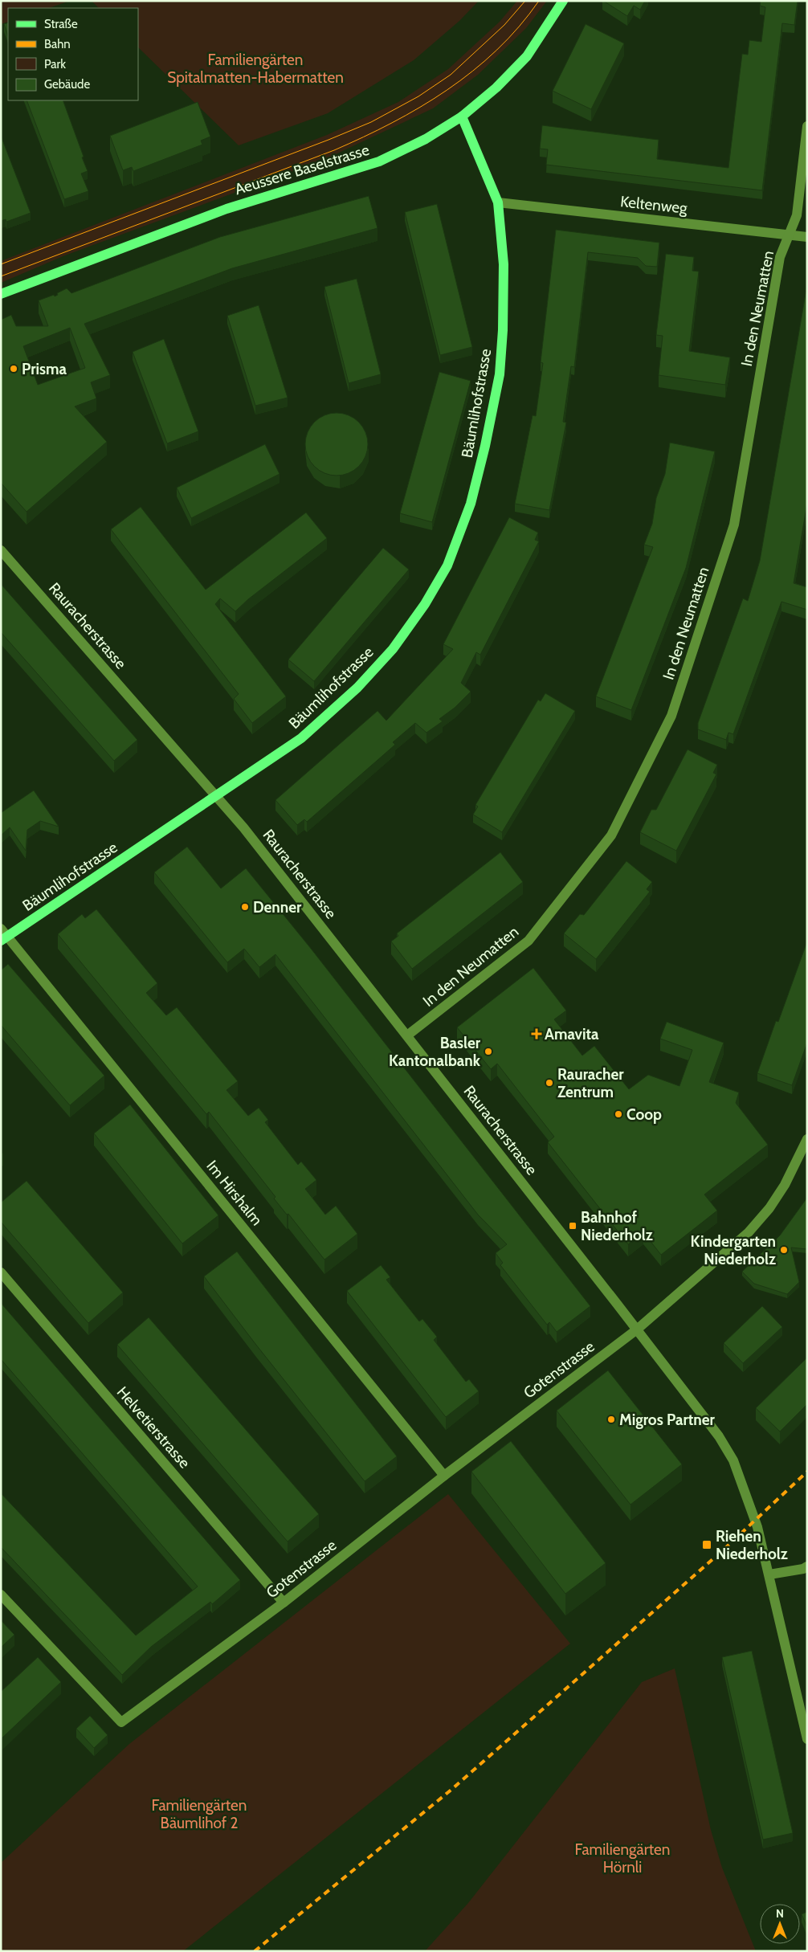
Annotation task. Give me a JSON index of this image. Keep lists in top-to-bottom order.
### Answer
{
  "streets": {
    "main road": ["Aeussere Baselstrasse", "Bäumlihofstrasse"],
    "street": [
      "Keltenweg",
      "In den Neumatten",
      "Rauracherstrasse",
      "Im Hirshalm",
      "Gotenstrasse",
      "Helvetierstrasse"
    ]
  },
  "crossings": [
    ["Aeussere Baselstrasse", "Bäumlihofstrasse"],
    ["Keltenweg", "In den Neumatten"],
    ["Keltenweg", "Bäumlihofstrasse"],
    ["In den Neumatten", "Rauracherstrasse"],
    ["Bäumlihofstrasse", "Rauracherstrasse"],
    ["Bäumlihofstrasse", "Im Hirshalm"],
    ["Rauracherstrasse", "Gotenstrasse"],
    ["Im Hirshalm", "Gotenstrasse"],
    ["Gotenstrasse", "Helvetierstrasse"]
  ],
  "parks": ["Familiengärten Spitalmatten-Habermatten", "Familiengärten Bäumlihof 2", "Familiengärten Hörnli"],
  "places": {
    "other": [
      "Prisma",
      "Denner",
      "Basler Kantonalbank",
      "Rauracher Zentrum",
      "Coop",
      "Kindergarten Niederholz",
      "Migros Partner"
    ],
    "health": ["Amavita"],
    "transit": ["Bahnhof Niederholz", "Riehen Niederholz"]
  },
  "legend": [
    "Straße",
    "Bahn",
    "Park",
    "Gebäude"
  ],
  "north": "top"
}
